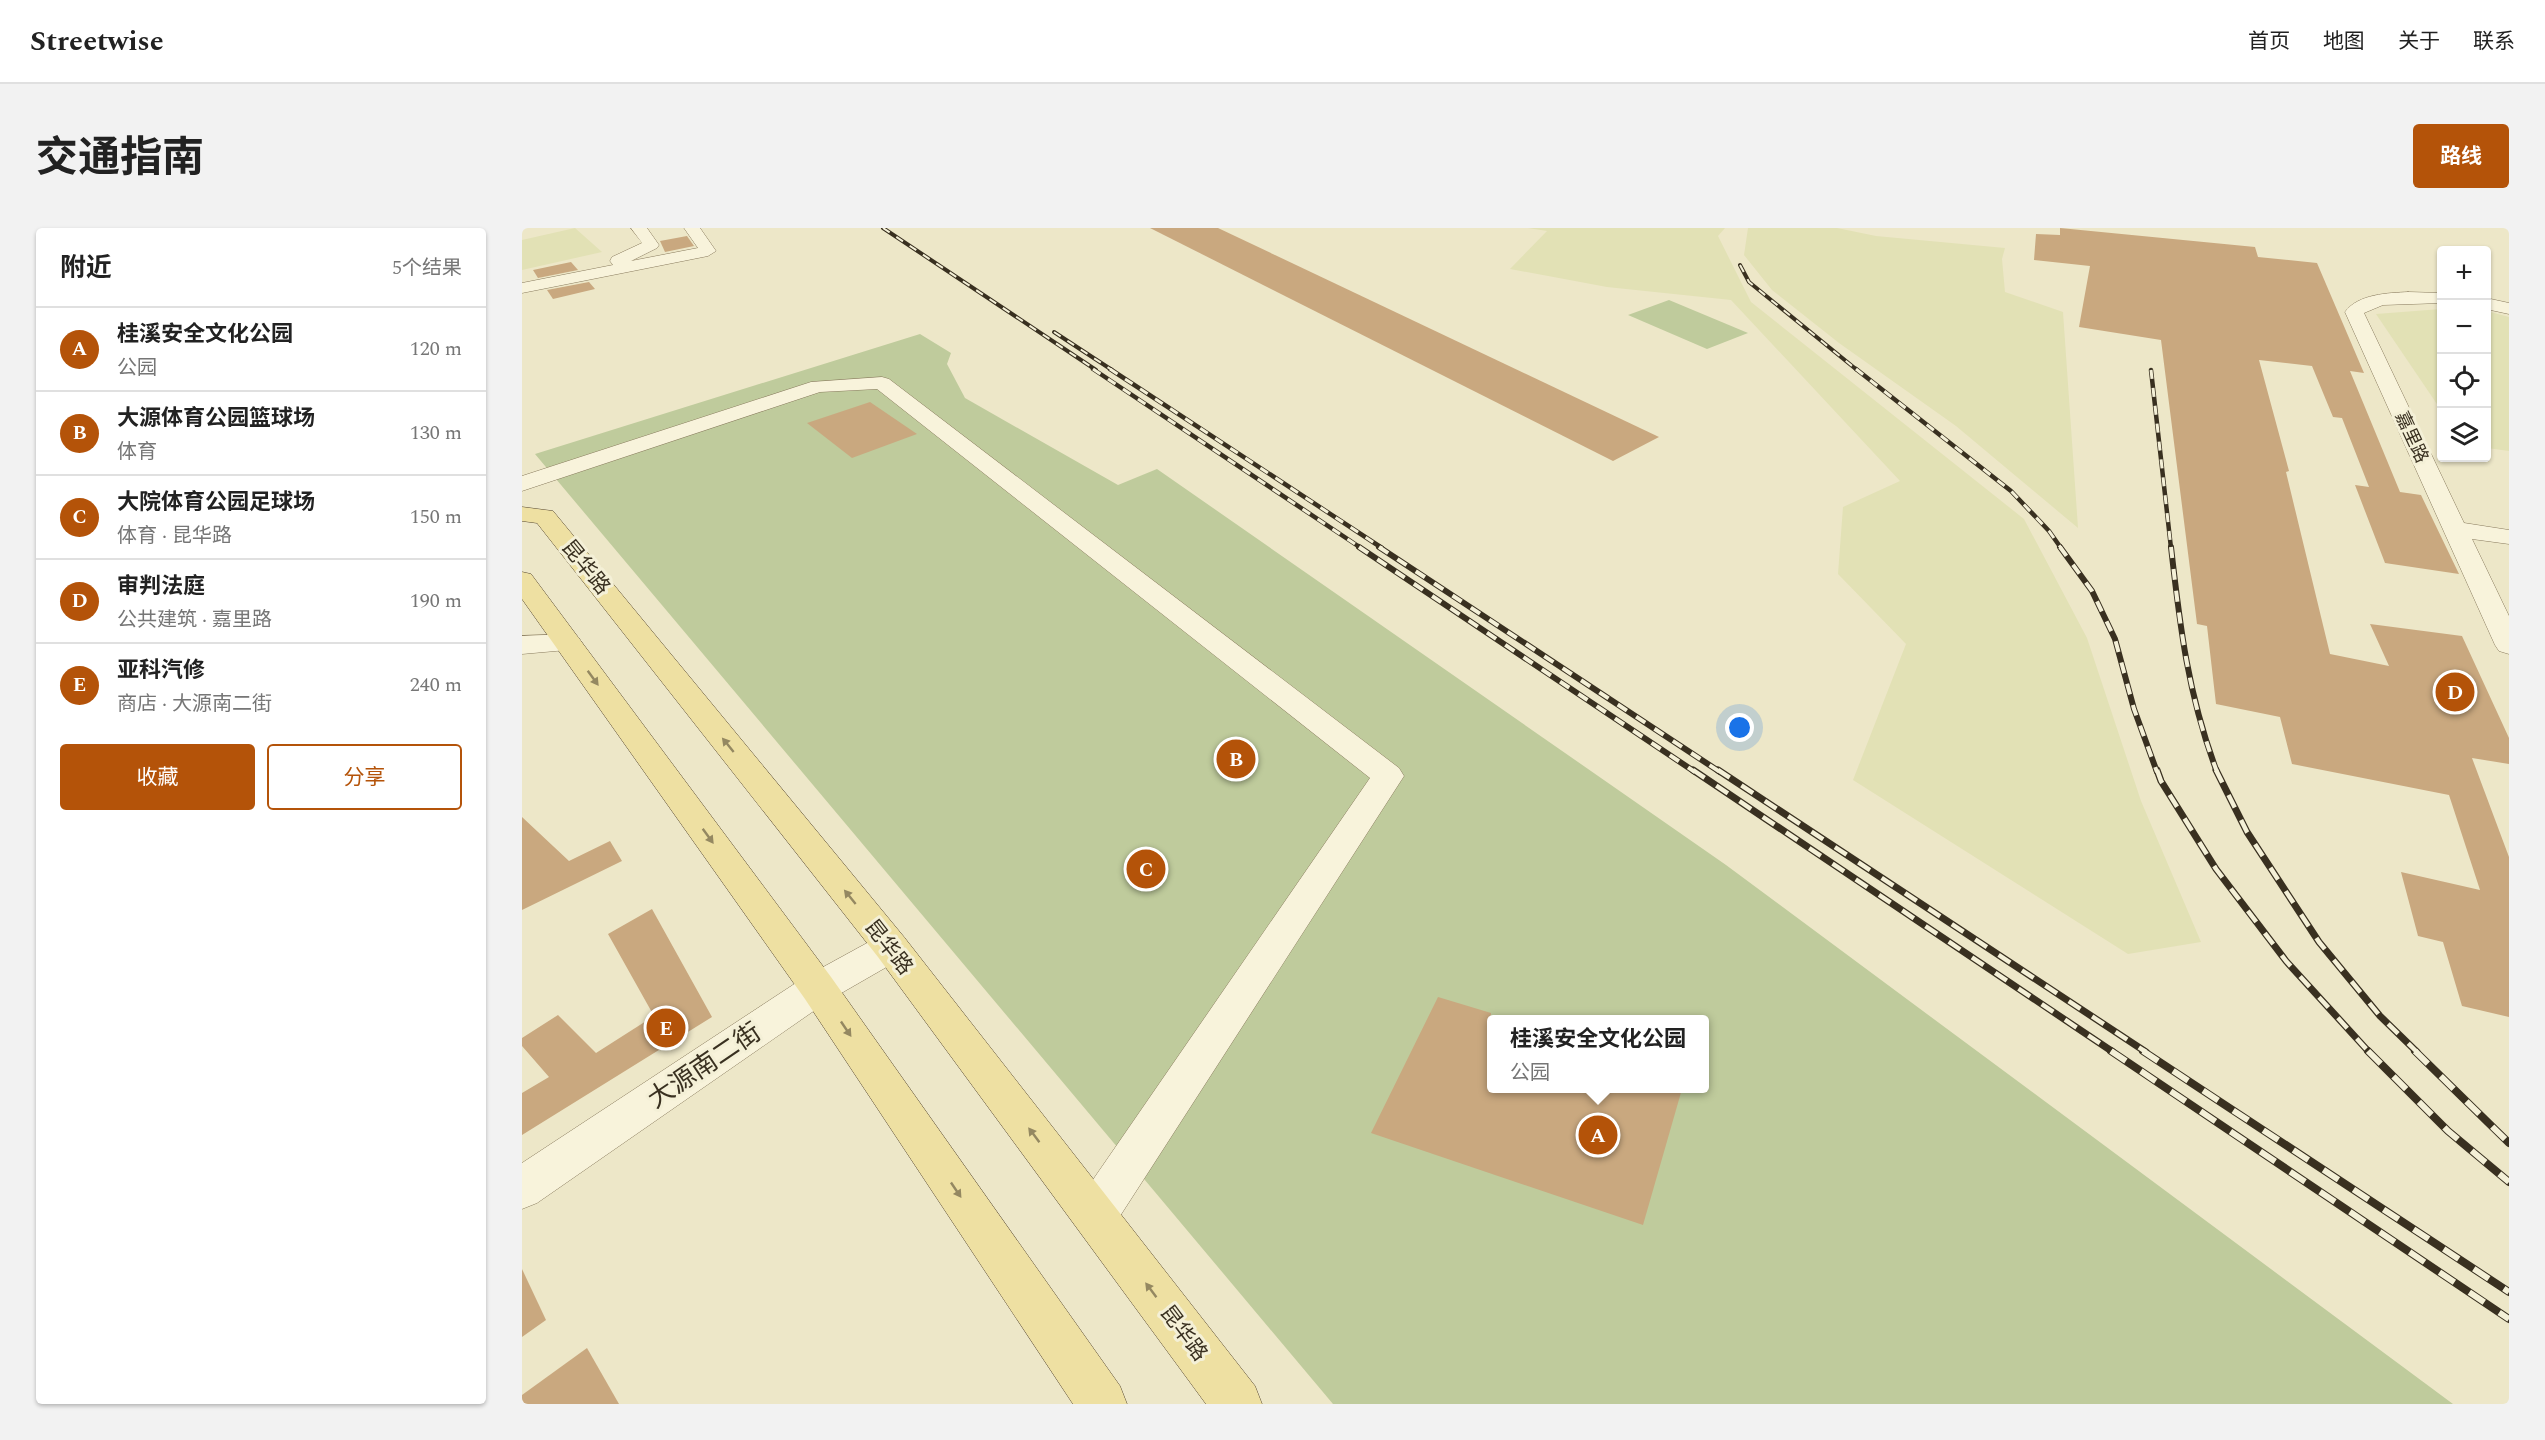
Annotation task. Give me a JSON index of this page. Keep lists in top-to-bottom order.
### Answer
{
  "streets": {
    "main road": ["昆华路"],
    "street": ["嘉里路", "大源南二街"]
  },
  "crossings": [
    ["昆华路", "大源南二街"]
  ],
  "page": {
    "header": "Streetwise",
    "nav": [
      "首页",
      "地图",
      "关于",
      "联系"
    ],
    "title": "交通指南",
    "buttons": [
      "路线",
      ["收藏", "分享"]
    ],
    "heading": ["附近", "5个结果"],
    "map_buttons": ["+", "−"],
    "list": [
      {
        "mark": "A",
        "name": "桂溪安全文化公园",
        "note": "公园",
        "value": "120 m"
      },
      {
        "mark": "B",
        "name": "大源体育公园篮球场",
        "note": "体育",
        "value": "130 m"
      },
      {
        "mark": "C",
        "name": "大院体育公园足球场",
        "note": "体育 · 昆华路",
        "value": "150 m"
      },
      {
        "mark": "D",
        "name": "审判法庭",
        "note": "公共建筑 · 嘉里路",
        "value": "190 m"
      },
      {
        "mark": "E",
        "name": "亚科汽修",
        "note": "商店 · 大源南二街",
        "value": "240 m"
      }
    ],
    "pins": [
      "D",
      "B",
      "C",
      "E",
      "A"
    ],
    "popup": ["桂溪安全文化公园", "公园"]
  }
}
